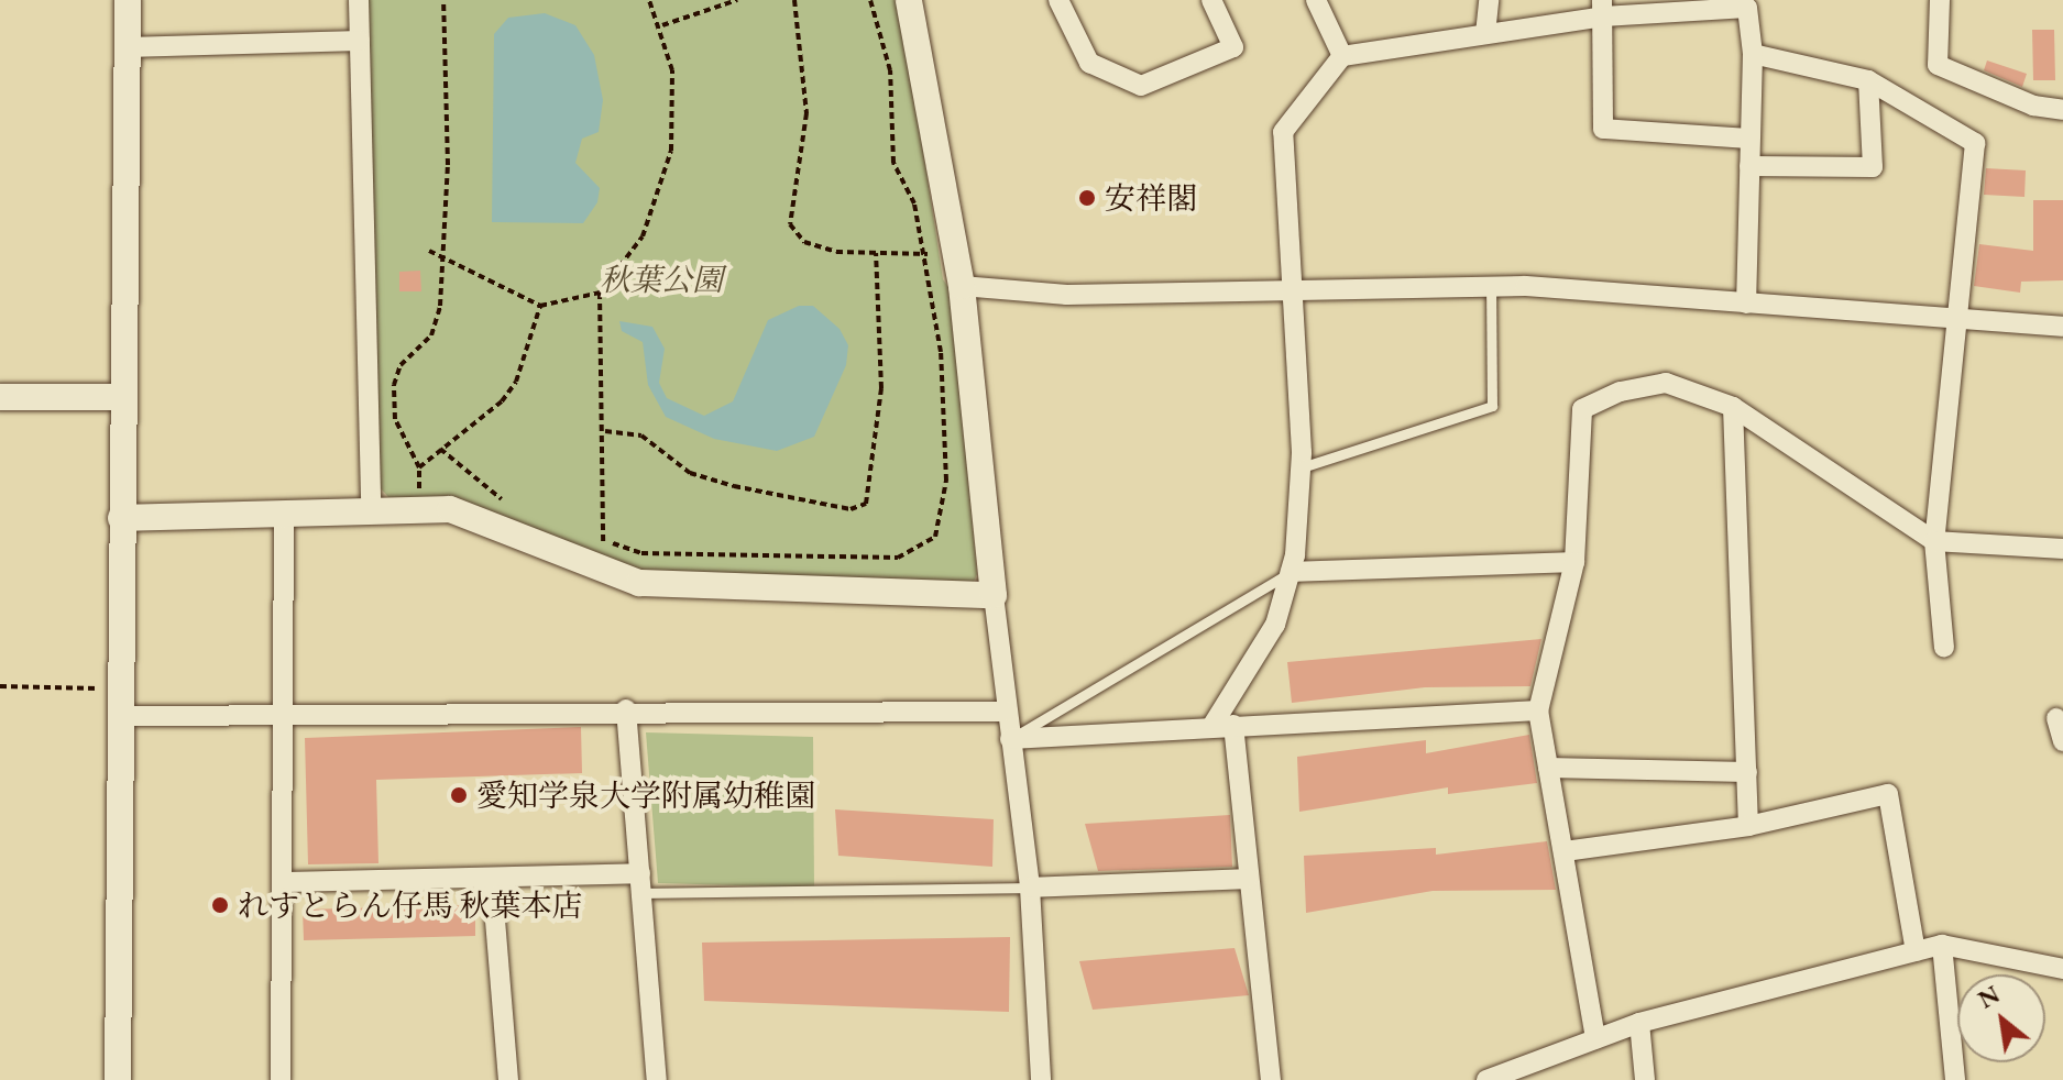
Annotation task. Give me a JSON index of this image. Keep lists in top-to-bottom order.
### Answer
{
  "parks": ["秋葉公園"],
  "places": ["安祥閣", "愛知学泉大学附属幼稚園", "れすとらん仔馬 秋葉本店"],
  "north": "top left"
}
